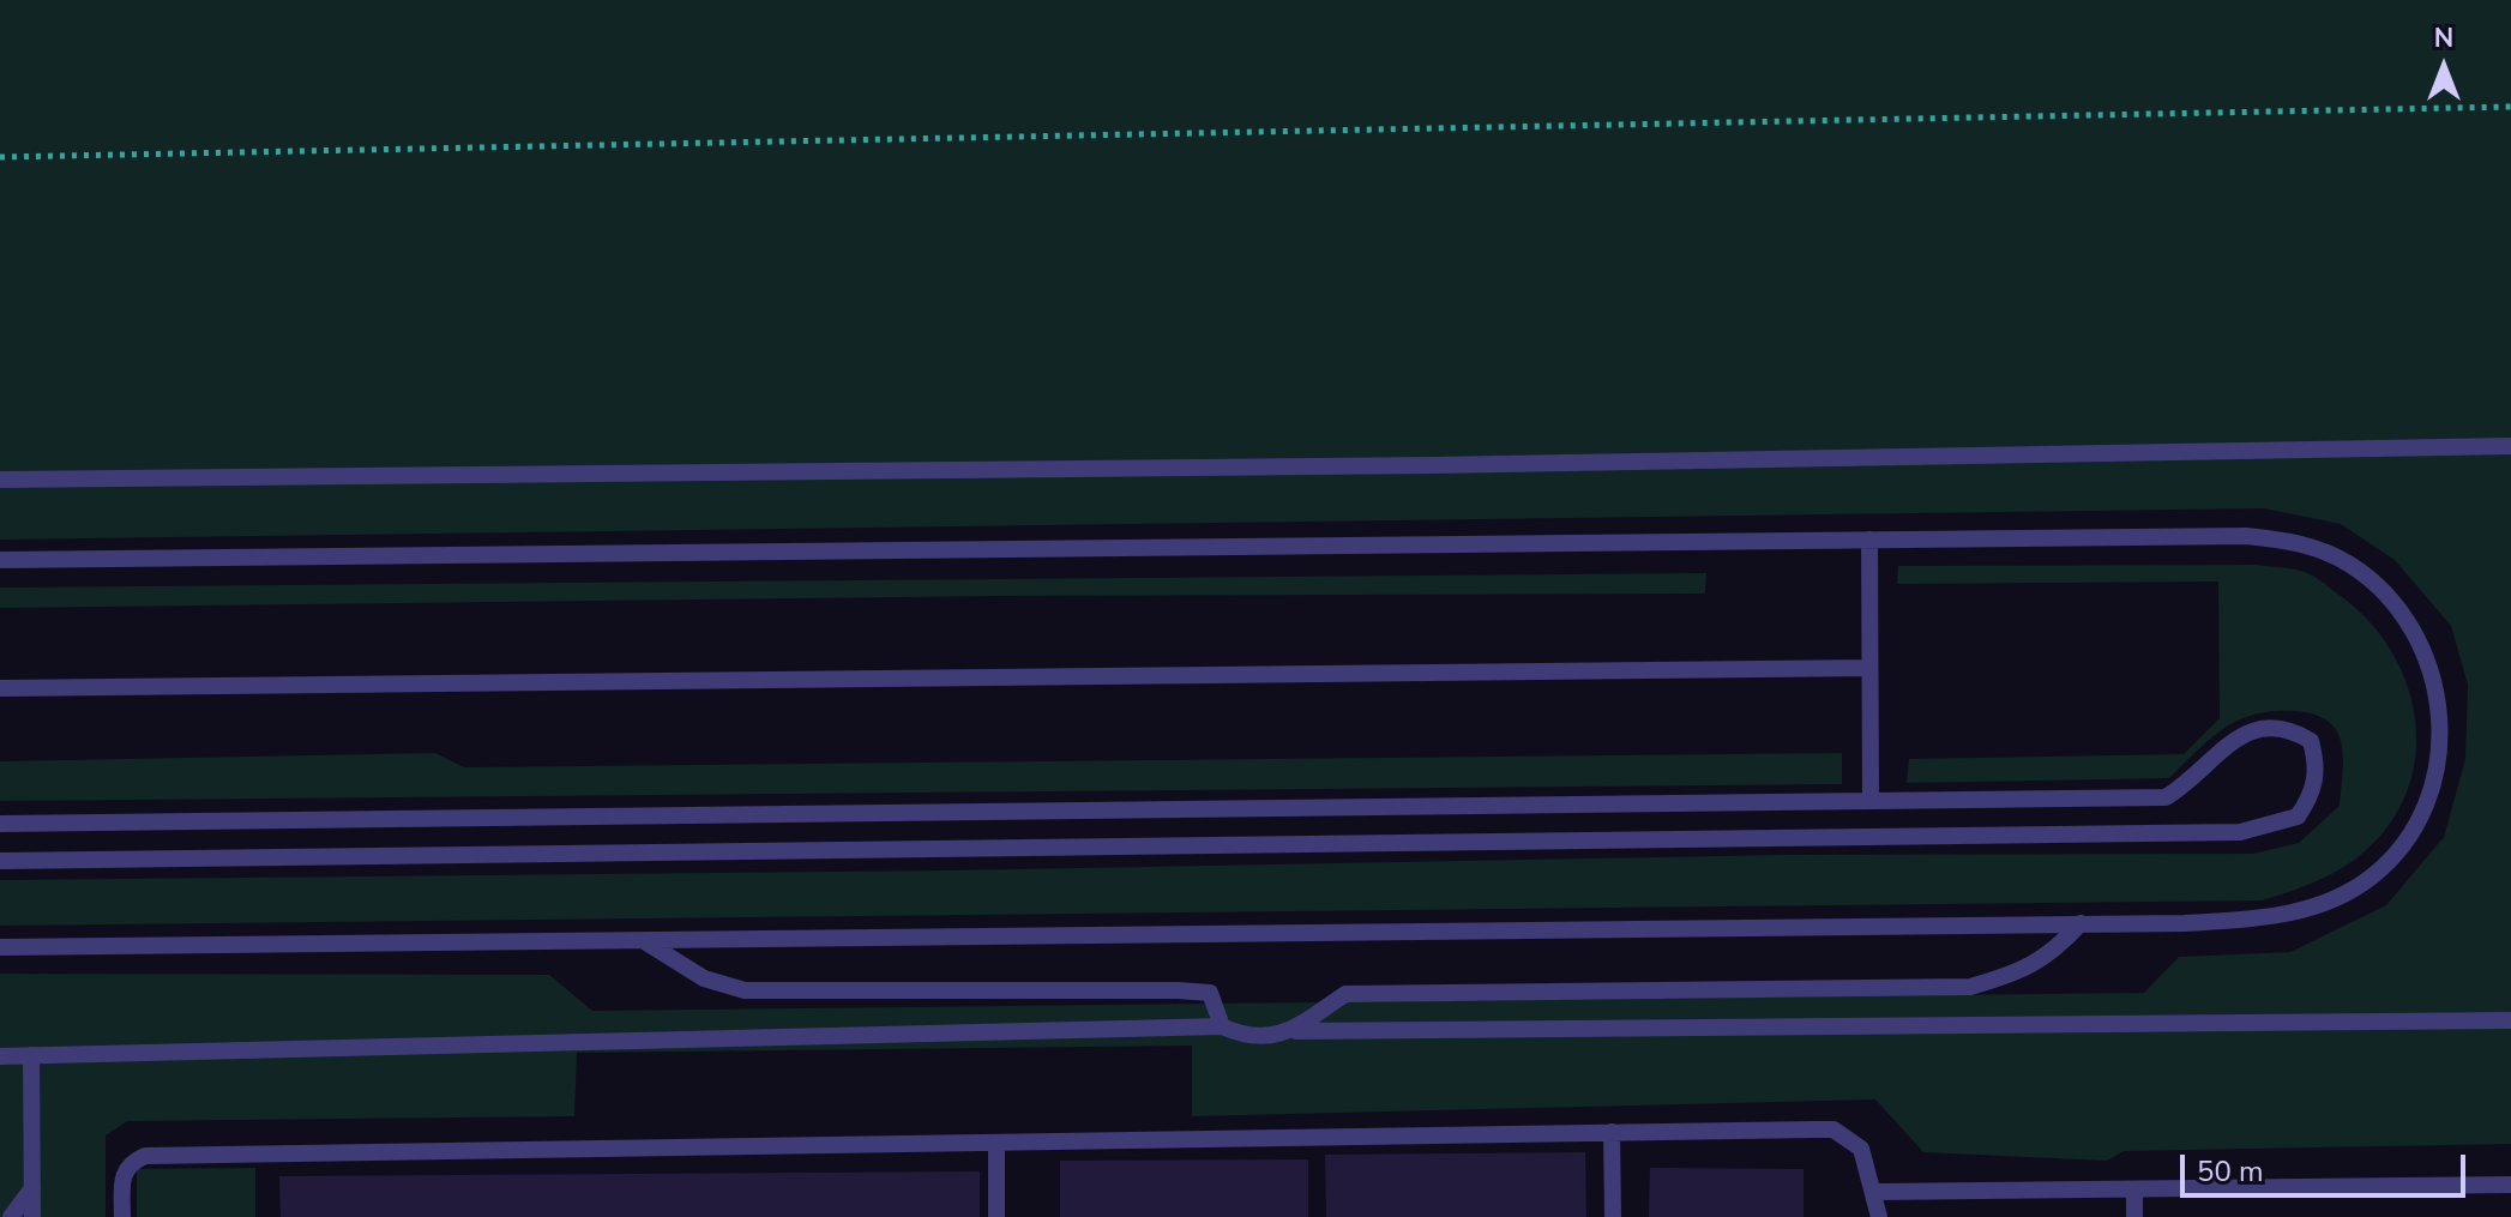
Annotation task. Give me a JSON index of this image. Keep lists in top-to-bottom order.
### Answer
{
  "scale_bar": "50 m",
  "north": "top"
}
